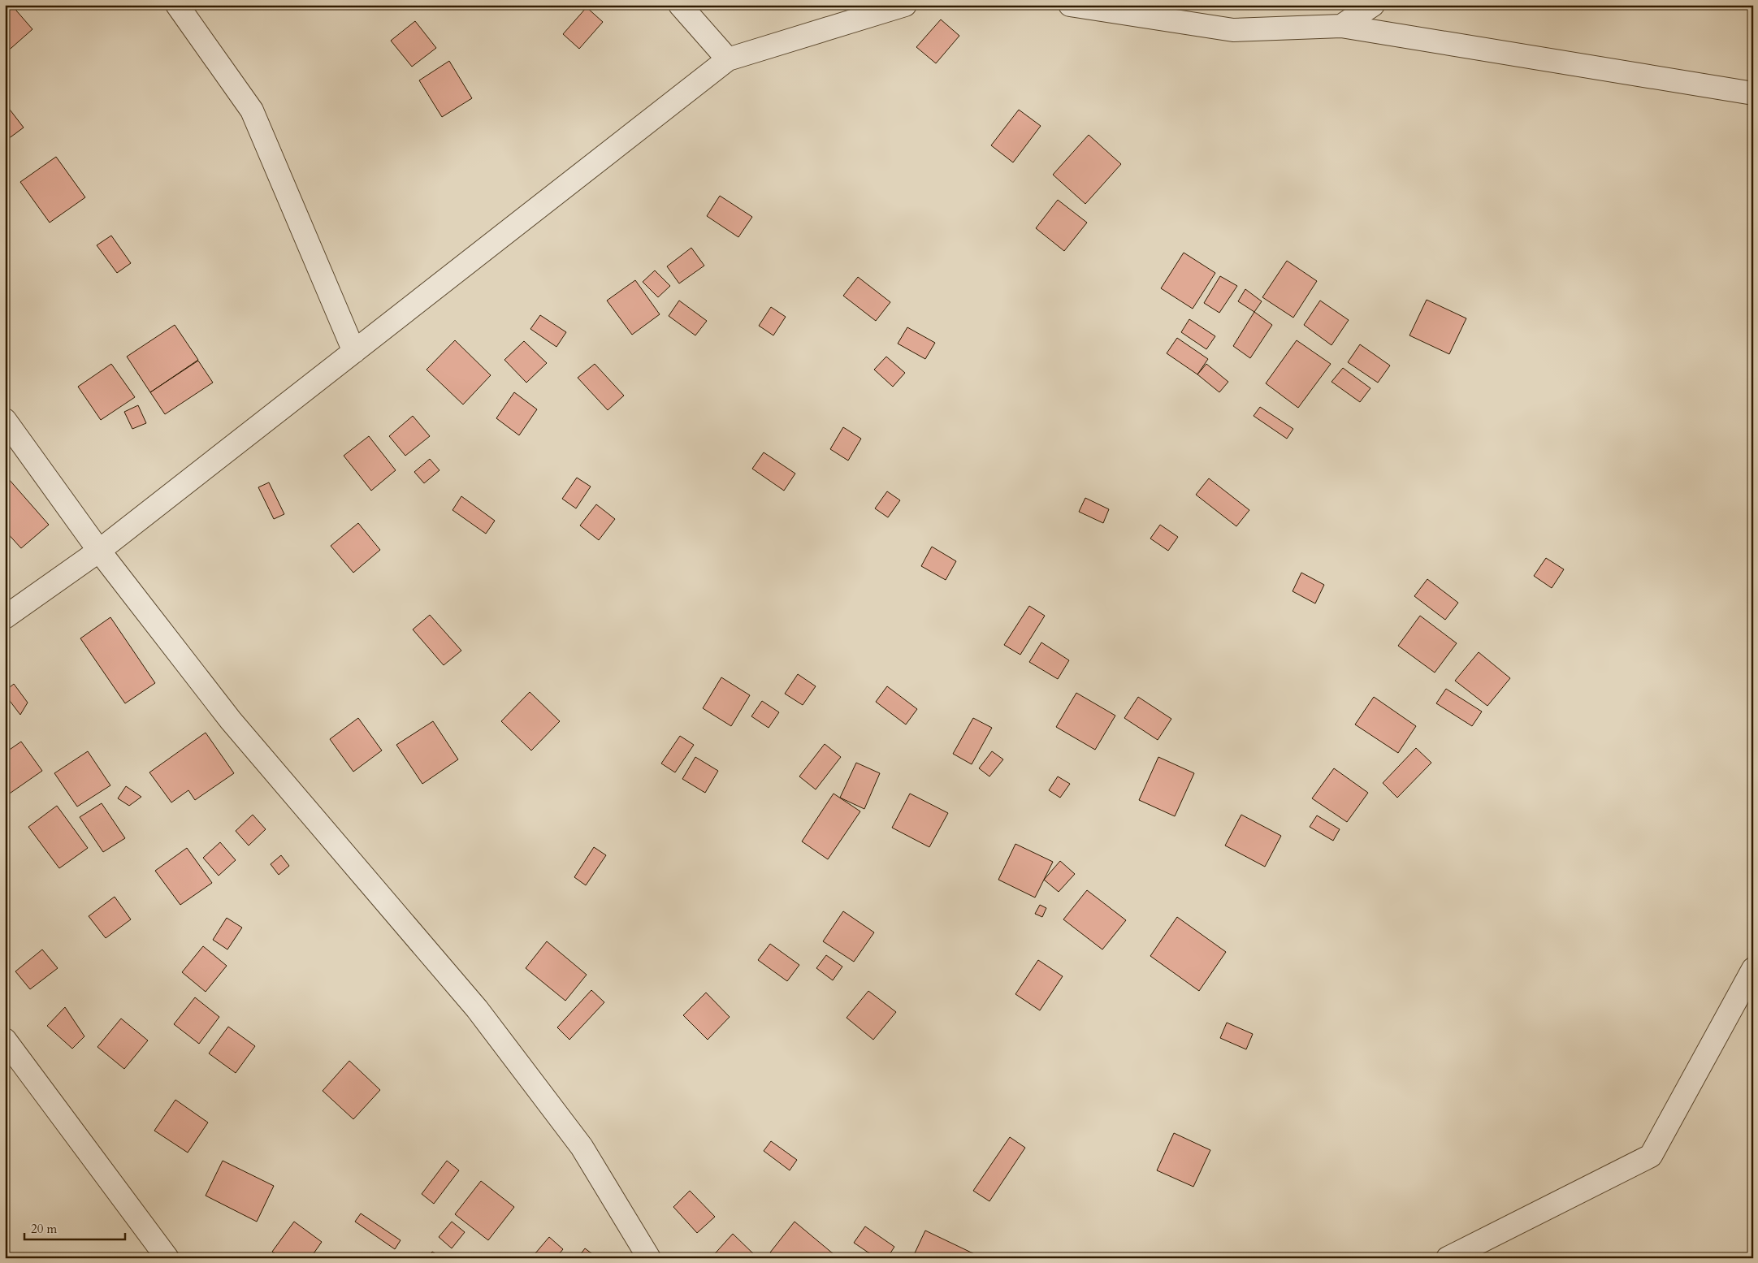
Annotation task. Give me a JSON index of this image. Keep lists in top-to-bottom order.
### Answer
{
  "scale_bar": "20 m"
}
